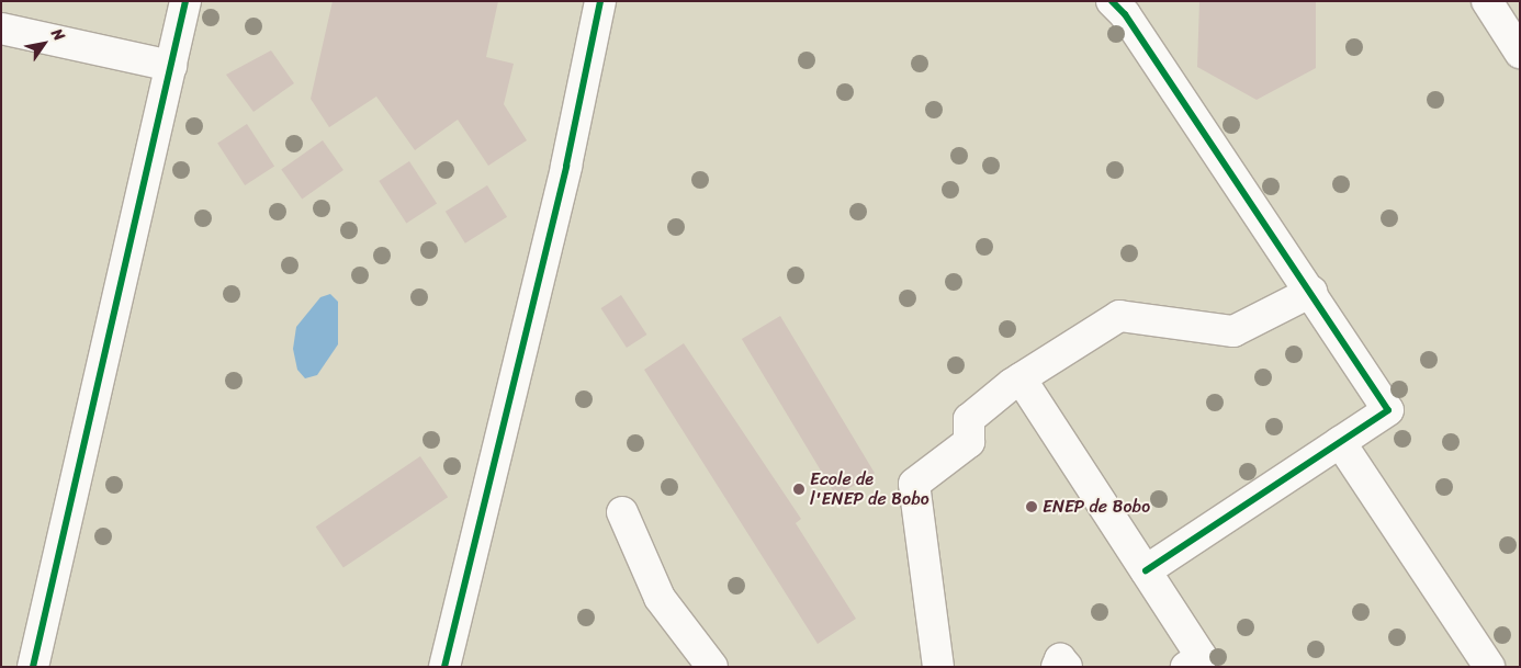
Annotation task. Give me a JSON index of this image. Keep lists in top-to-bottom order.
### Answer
{
  "places": ["Ecole de l'ENEP de Bobo", "ENEP de Bobo"],
  "north": "top right"
}
